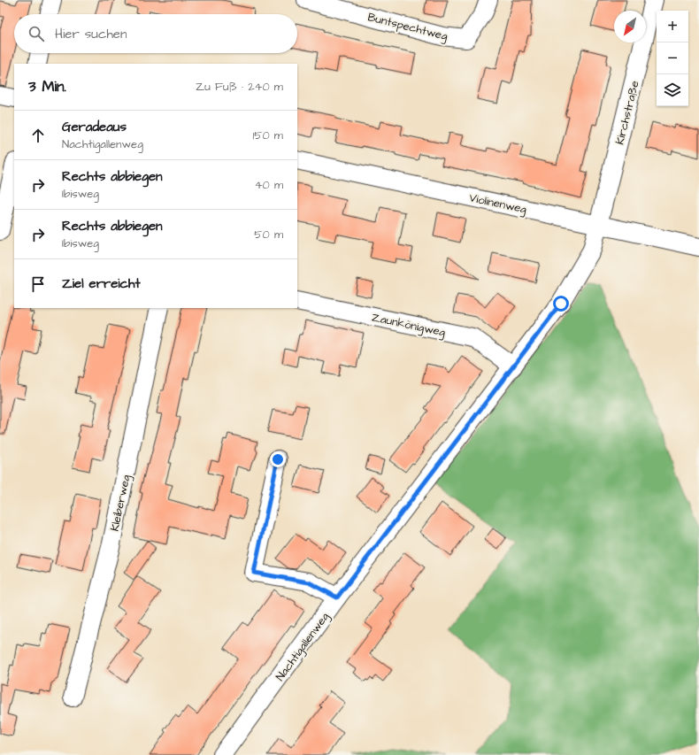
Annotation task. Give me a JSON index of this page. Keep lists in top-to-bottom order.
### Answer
{
  "streets": {
    "street": [
      "Buntspechtweg",
      "Kirchstraße",
      "Violinenweg",
      "Zaunkönigweg",
      "Kleiberweg",
      "Nachtigallenweg"
    ]
  },
  "crossings": [
    ["Kirchstraße", "Violinenweg"],
    ["Kirchstraße", "Nachtigallenweg"],
    ["Violinenweg", "Nachtigallenweg"],
    ["Zaunkönigweg", "Nachtigallenweg"]
  ],
  "north": "bottom left",
  "page": {
    "map_buttons": ["+", "−"],
    "search": "Hier suchen",
    "heading": ["3 Min.", "Zu Fuß · 240 m"],
    "list": [
      ["Geradeaus", "Nachtigallenweg", "150 m"],
      ["Rechts abbiegen", "Ibisweg", "40 m"],
      ["Rechts abbiegen", "Ibisweg", "50 m"],
      "Ziel erreicht"
    ]
  }
}
